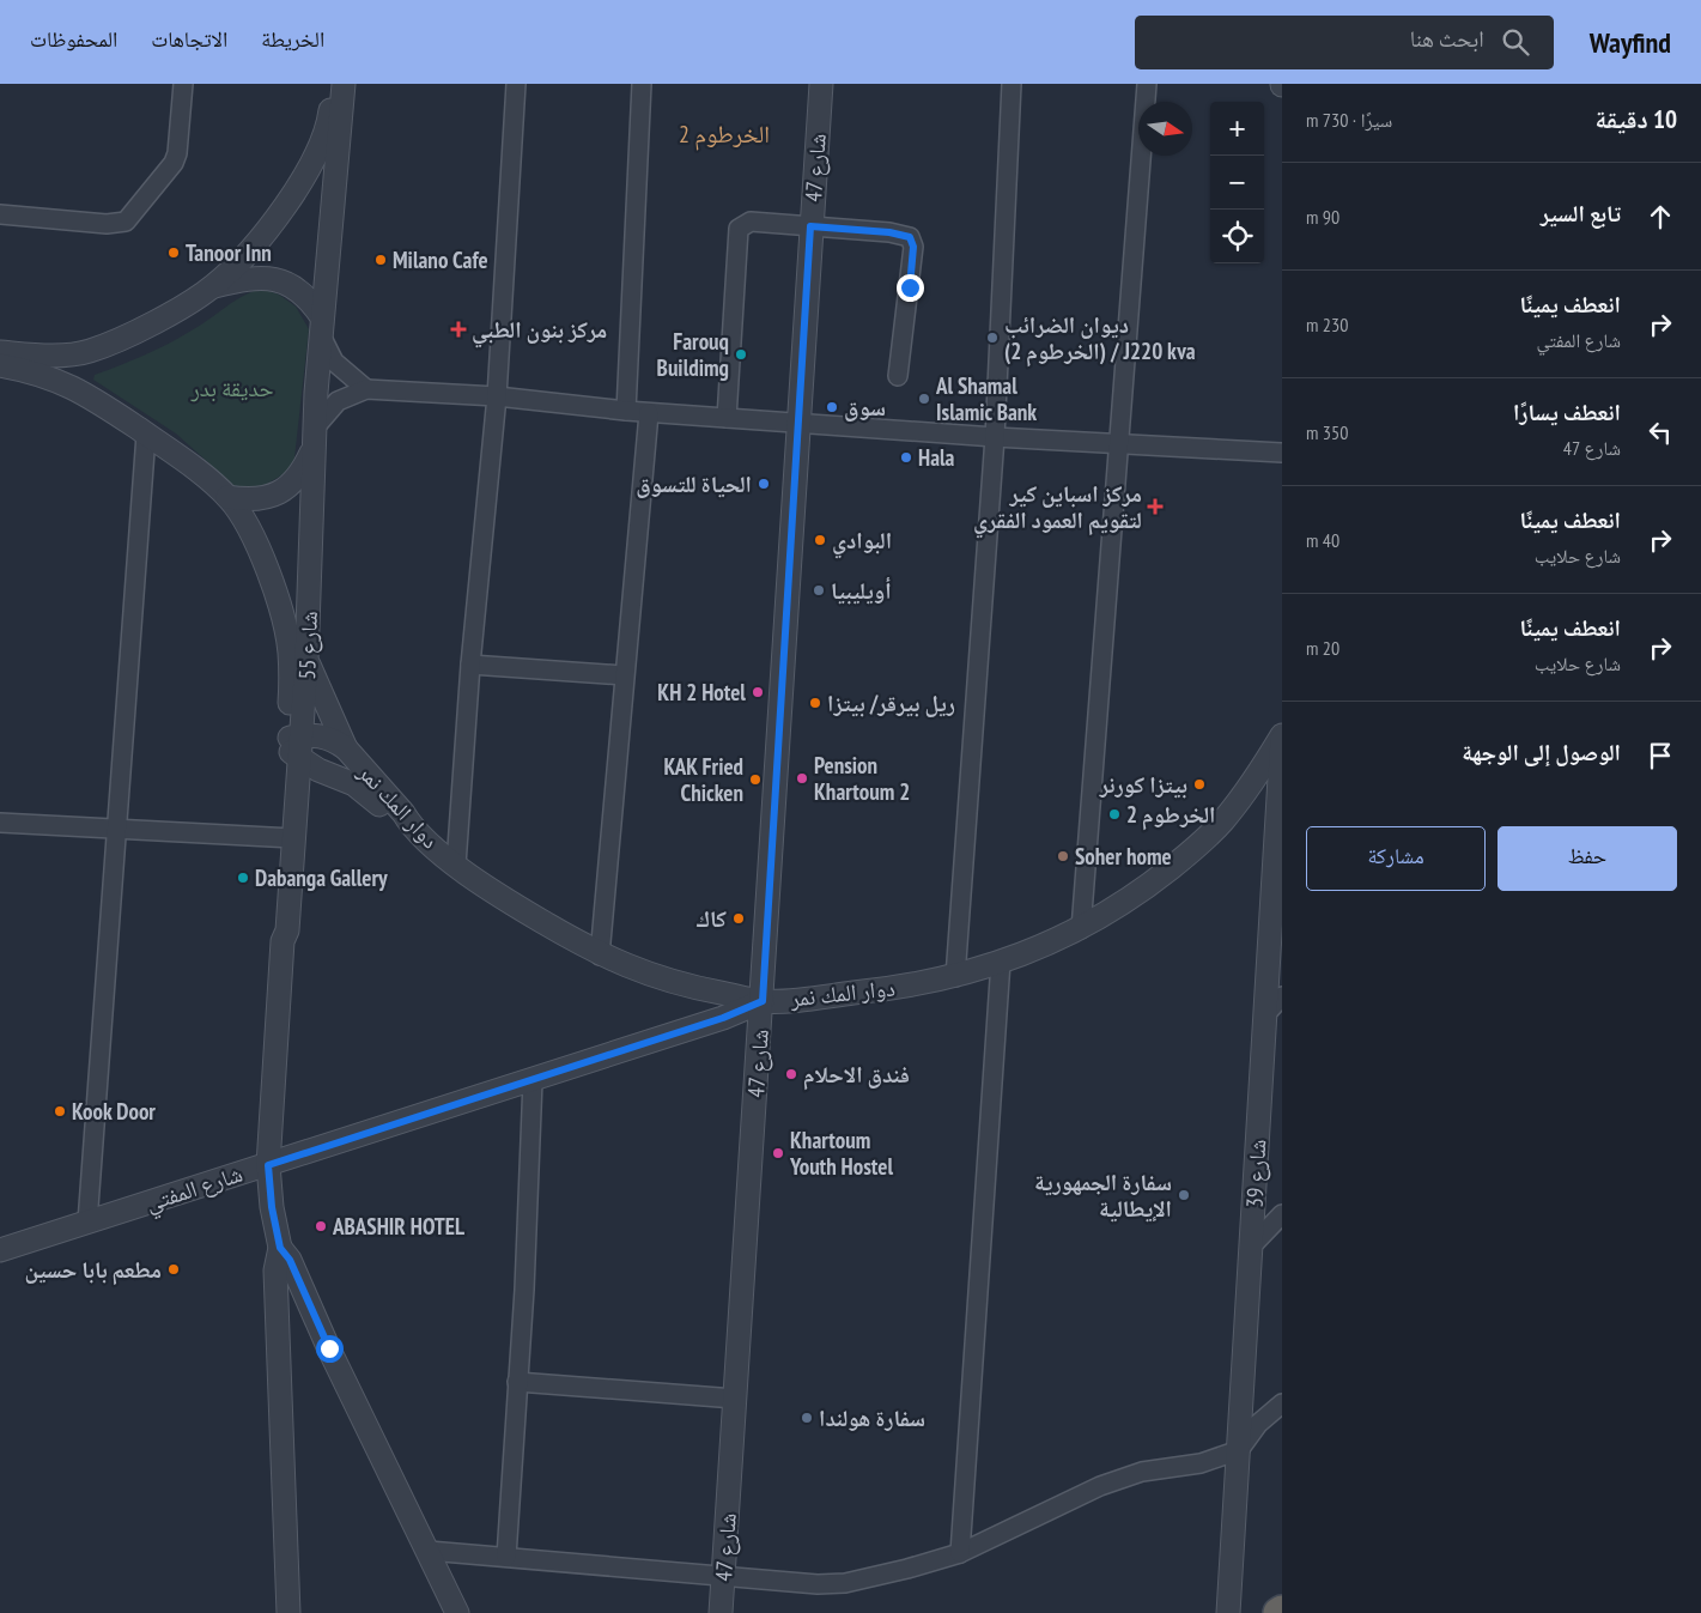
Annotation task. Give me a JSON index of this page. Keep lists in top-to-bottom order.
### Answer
{
  "streets": {
    "street": [
      "شارع 47",
      "شارع 55",
      "دوار المك نمر",
      "شارع 39",
      "شارع المفتي"
    ]
  },
  "crossings": [
    ["شارع 47", "دوار المك نمر"],
    ["شارع 47", "شارع المفتي"],
    ["شارع 55", "دوار المك نمر"],
    ["شارع 55", "شارع المفتي"],
    ["دوار المك نمر", "شارع 39"],
    ["دوار المك نمر", "شارع المفتي"]
  ],
  "districts": ["الخرطوم 2"],
  "parks": ["حديقة بدر"],
  "places": {
    "other": [
      "Tanoor Inn",
      "Milano Cafe",
      "ديوان الضرائب (الخرطوم 2) / J220 kva",
      "Farouq Buildimg",
      "Al Shamal Islamic Bank",
      "سوق",
      "Hala",
      "الحياة للتسوق",
      "البوادي",
      "أويليبيا",
      "KH 2 Hotel",
      "ريل بيرقر/ بيتزا",
      "Pension Khartoum 2",
      "KAK Fried Chicken",
      "بيتزا كورنر",
      "الخرطوم 2",
      "Soher home",
      "Dabanga Gallery",
      "كاك",
      "فندق الاحلام",
      "Kook Door",
      "Khartoum Youth Hostel",
      "سفارة الجمهورية الإيطالية",
      "ABASHIR HOTEL",
      "مطعم بابا حسين",
      "سفارة هولندا"
    ],
    "health": ["مركز بنون الطبي", "مركز اسباين كير لتقويم العمود الفقري"]
  },
  "north": "right",
  "page": {
    "header": "Wayfind",
    "search": "ابحث هنا",
    "nav": ["الخريطة", "الاتجاهات", "المحفوظات"],
    "heading": ["10 دقيقة", "سيرًا · 730 m"],
    "map_buttons": ["+", "−"],
    "list": [
      ["تابع السير", "90 m"],
      ["انعطف يمينًا", "شارع المفتي", "230 m"],
      ["انعطف يسارًا", "شارع 47", "350 m"],
      ["انعطف يمينًا", "شارع حلايب", "40 m"],
      ["انعطف يمينًا", "شارع حلايب", "20 m"],
      "الوصول إلى الوجهة"
    ],
    "buttons": ["حفظ", "مشاركة"]
  }
}
